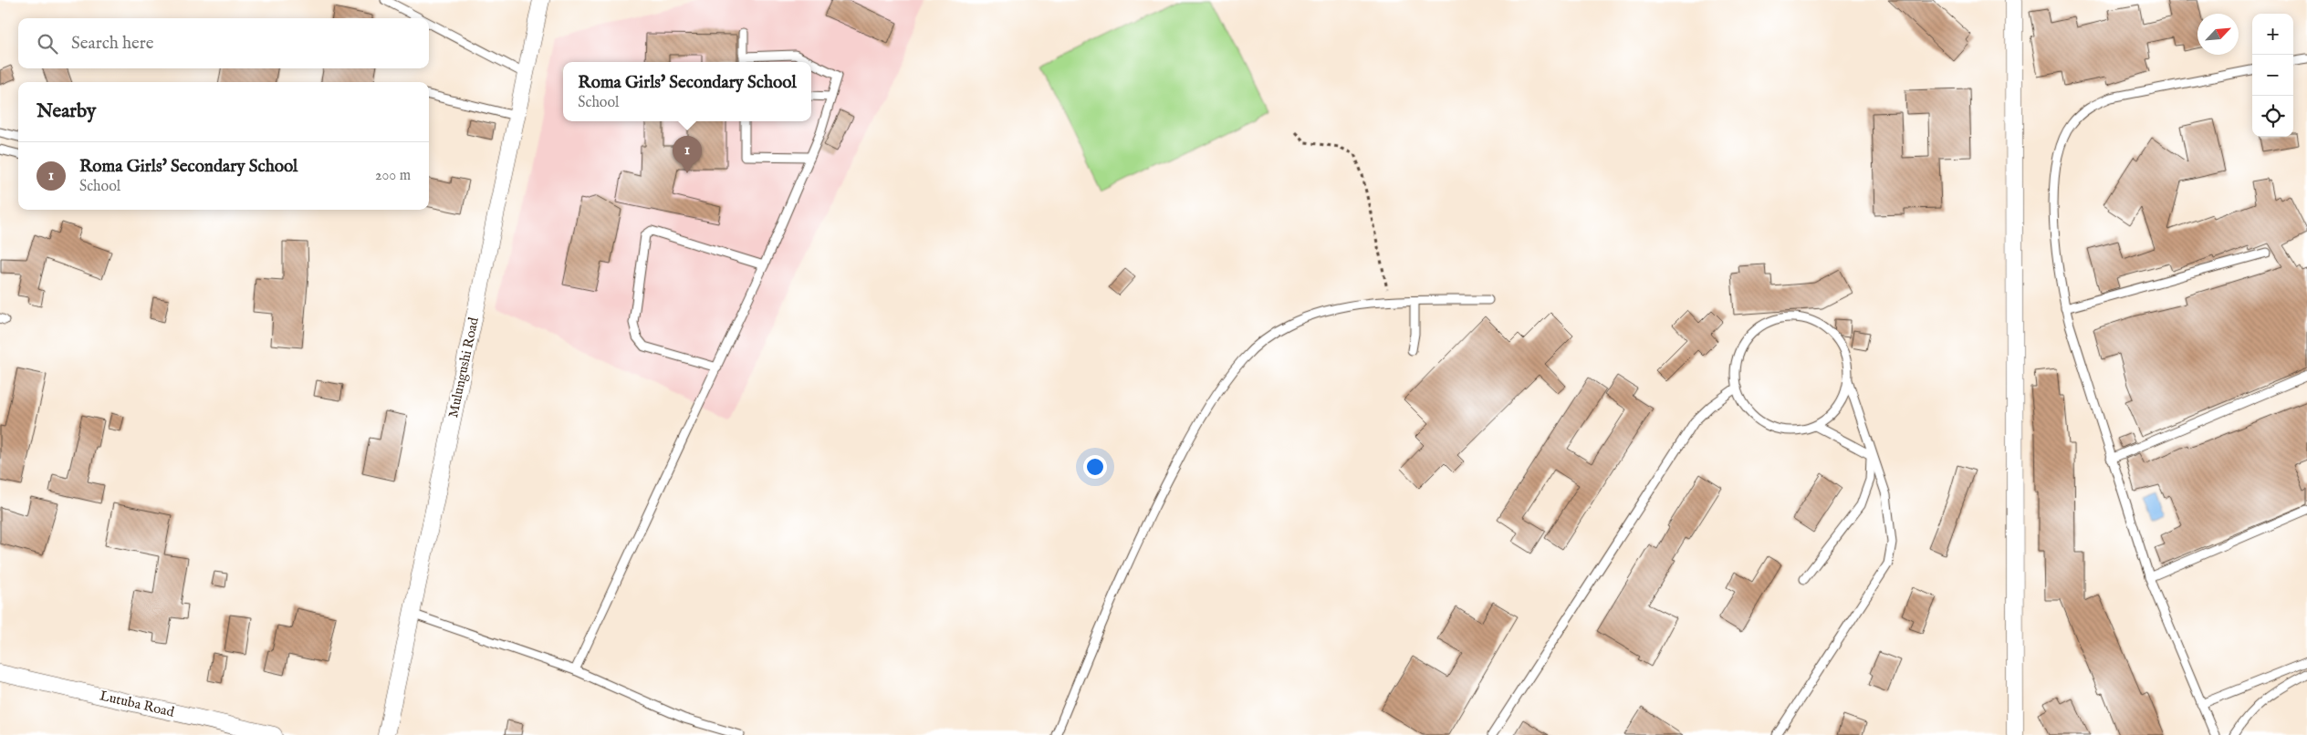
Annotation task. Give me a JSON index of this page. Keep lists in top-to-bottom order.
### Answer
{
  "streets": {
    "street": ["Mulungushi Road", "Lutuba Road"]
  },
  "north": "top right",
  "page": {
    "map_buttons": ["+", "−"],
    "search": "Search here",
    "popup": ["Roma Girls' Secondary School", "School"],
    "heading": "Nearby",
    "pins": "1",
    "list": [
      {
        "mark": "1",
        "name": "Roma Girls' Secondary School",
        "note": "School",
        "value": "200 m"
      }
    ]
  }
}
